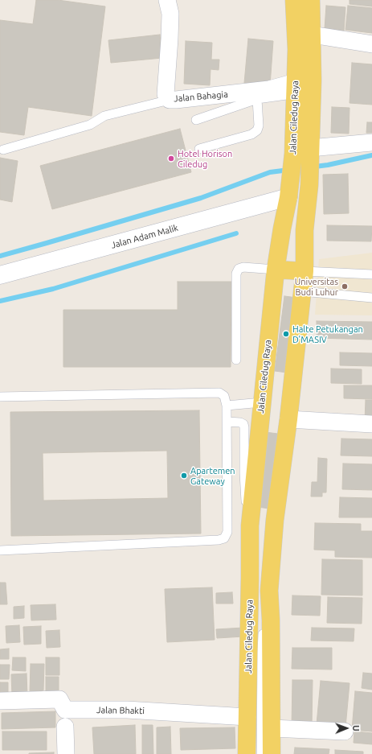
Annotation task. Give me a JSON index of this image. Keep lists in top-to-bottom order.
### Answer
{
  "streets": {
    "main road": ["Jalan Ciledug Raya"],
    "street": ["Jalan Bahagia", "Jalan Adam Malik", "Jalan Bhakti"]
  },
  "crossings": [
    ["Jalan Bahagia", "Jalan Ciledug Raya"],
    ["Jalan Ciledug Raya", "Jalan Adam Malik"],
    ["Jalan Ciledug Raya", "Jalan Bhakti"]
  ],
  "places": [
    "Hotel Horison Ciledug",
    "Universitas Budi Luhur",
    "Halte Petukangan D'MASIV",
    "Apartemen Gateway"
  ],
  "north": "right"
}
